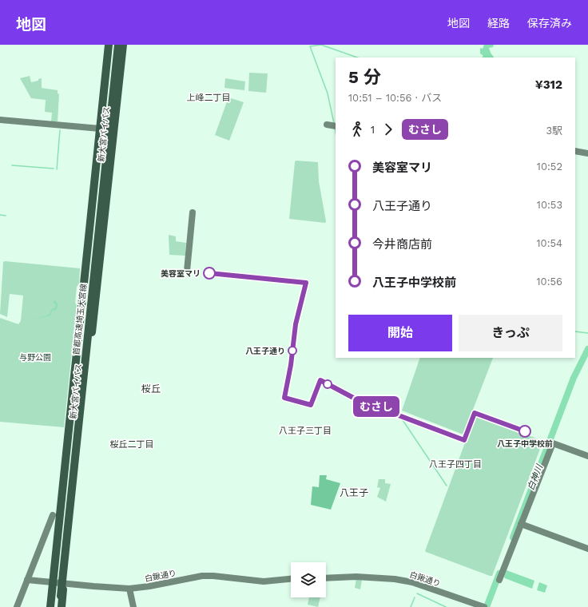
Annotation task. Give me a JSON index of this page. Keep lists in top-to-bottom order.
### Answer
{
  "streets": {
    "highway": ["新大宮バイパス", "首都高速埼玉大宮線"],
    "street": ["白鍬通り"]
  },
  "crossings": [
    ["新大宮バイパス", "白鍬通り"]
  ],
  "districts": [
    "上峰二丁目",
    "桜丘",
    "八王子三丁目",
    "桜丘二丁目",
    "八王子四丁目",
    "八王子"
  ],
  "water": ["白神川"],
  "parks": ["与野公園"],
  "places": ["美容室マリ", "八王子通り", "八王子中学校前"],
  "lines": ["bus line むさし"],
  "page": {
    "header": "地図",
    "nav": ["地図", "経路", "保存済み"],
    "on_map": "むさし",
    "heading": ["5 分", "10:51 – 10:56 · バス", "¥312"],
    "legs": ["1", "むさし", "3駅"],
    "list": [
      {
        "name": "美容室マリ",
        "value": "10:52"
      },
      {
        "name": "八王子通り",
        "value": "10:53"
      },
      {
        "name": "今井商店前",
        "value": "10:54"
      },
      {
        "name": "八王子中学校前",
        "value": "10:56"
      }
    ],
    "buttons": ["開始", "きっぷ"]
  }
}
